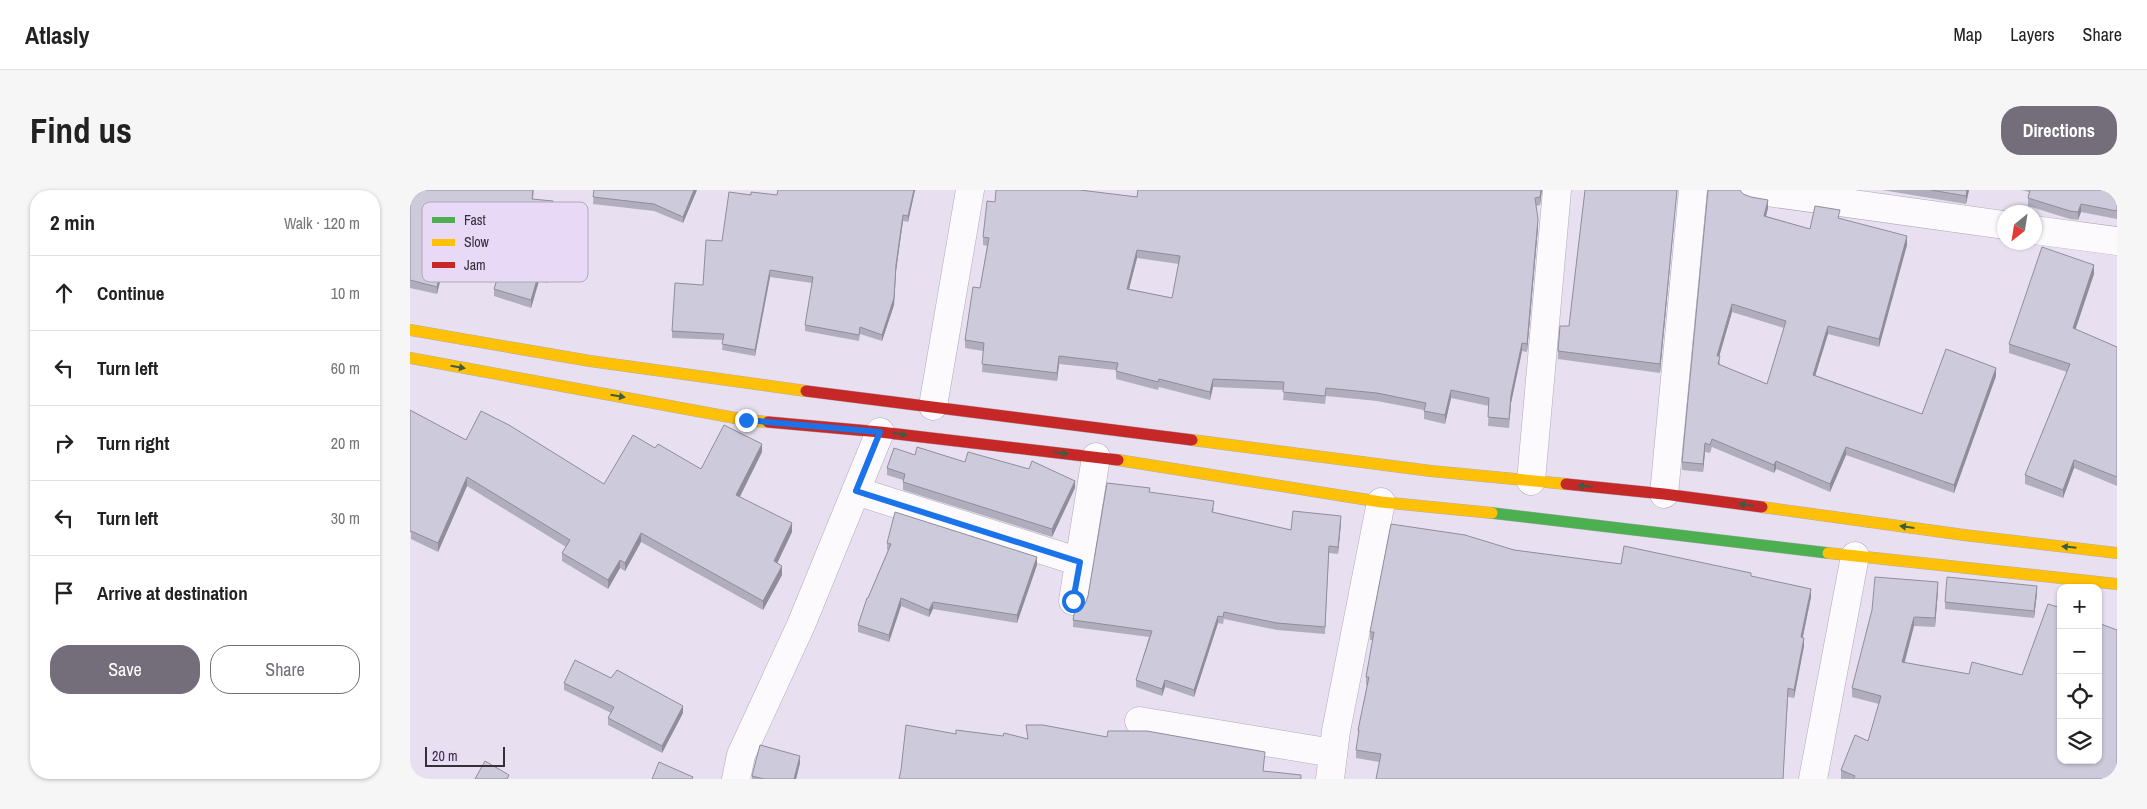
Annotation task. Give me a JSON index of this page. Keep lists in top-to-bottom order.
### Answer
{
  "legend": ["Fast", "Slow", "Jam"],
  "scale_bar": "20 m",
  "north": "bottom left",
  "page": {
    "header": "Atlasly",
    "nav": ["Map", "Layers", "Share"],
    "buttons": [
      "Directions",
      ["Save", "Share"]
    ],
    "title": "Find us",
    "heading": ["2 min", "Walk · 120 m"],
    "list": [
      ["Continue", "10 m"],
      ["Turn left", "60 m"],
      ["Turn right", "20 m"],
      ["Turn left", "30 m"],
      "Arrive at destination"
    ],
    "map_buttons": ["+", "−"],
    "scale": "20 m"
  }
}
